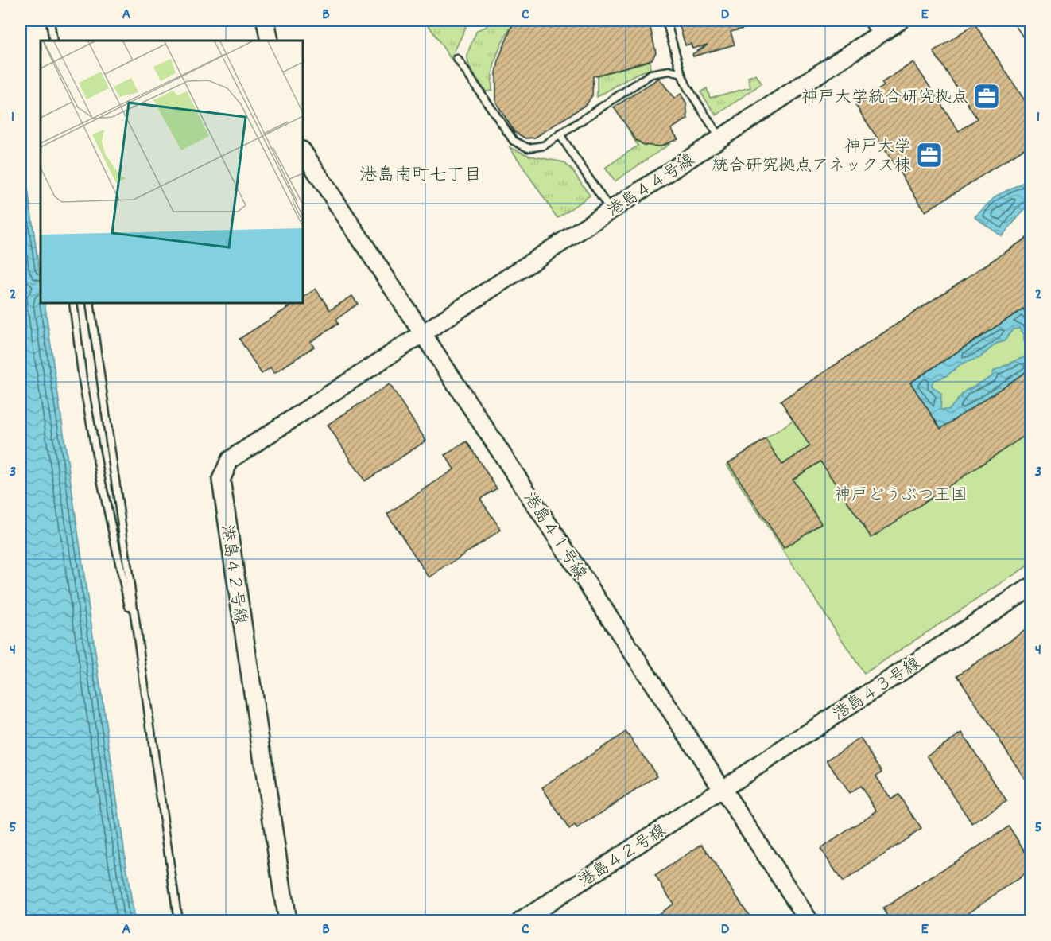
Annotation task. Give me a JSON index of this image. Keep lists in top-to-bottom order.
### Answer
{
  "streets": {
    "street": [
      "港島４４号線",
      "港島４１号線",
      "港島４２号線",
      "港島４３号線"
    ]
  },
  "crossings": [
    ["港島４４号線", "港島４１号線"],
    ["港島４４号線", "港島４２号線"],
    ["港島４１号線", "港島４２号線"],
    ["港島４１号線", "港島４３号線"],
    ["港島４２号線", "港島４３号線"]
  ],
  "districts": ["港島南町七丁目"],
  "parks": ["神戸どうぶつ王国"],
  "places": {
    "office": ["神戸大学統合研究拠点", "神戸大学 統合研究拠点アネックス棟"]
  },
  "grid": {
    "columns": [
      "A",
      "B",
      "C",
      "D",
      "E"
    ],
    "rows": [
      "1",
      "2",
      "3",
      "4",
      "5"
    ]
  }
}
